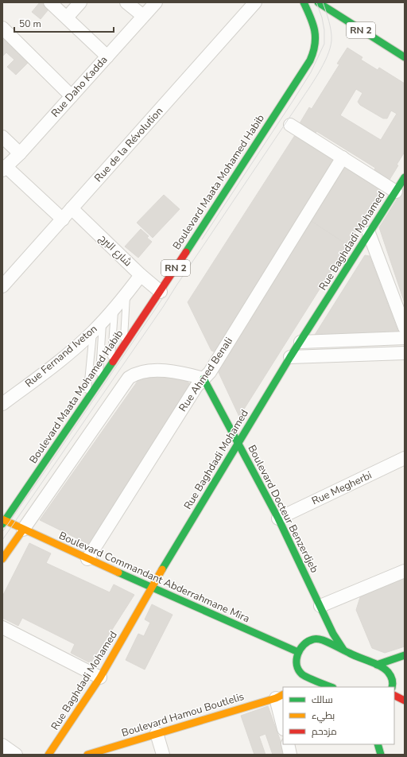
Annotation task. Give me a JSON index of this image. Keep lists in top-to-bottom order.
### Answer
{
  "streets": {
    "main road": [
      "RN 2",
      "Boulevard Maata Mohamed Habib",
      "Rue Baghdadi Mohamed",
      "Boulevard Docteur Benzerdjeb",
      "Boulevard Commandant Abderrahmane Mira",
      "Boulevard Hamou Boutlelis"
    ],
    "street": [
      "Rue Daho Kadda",
      "Rue de la Révolution",
      "شارع البرج",
      "Rue Fernand Iveton",
      "Rue Ahmed Benali",
      "Rue Megherbi"
    ]
  },
  "crossings": [
    ["Rue de la Révolution", "شارع البرج"],
    ["Boulevard Maata Mohamed Habib", "شارع البرج"],
    ["Boulevard Maata Mohamed Habib", "Boulevard Commandant Abderrahmane Mira"],
    ["Rue Baghdadi Mohamed", "Boulevard Docteur Benzerdjeb"],
    ["Rue Baghdadi Mohamed", "Boulevard Commandant Abderrahmane Mira"],
    ["شارع البرج", "Rue Fernand Iveton"],
    ["Rue Ahmed Benali", "Boulevard Docteur Benzerdjeb"],
    ["Rue Ahmed Benali", "Boulevard Commandant Abderrahmane Mira"],
    ["Rue Megherbi", "Boulevard Docteur Benzerdjeb"]
  ],
  "legend": ["سالك", "بطيء", "مزدحم"],
  "scale_bar": "50 m"
}
